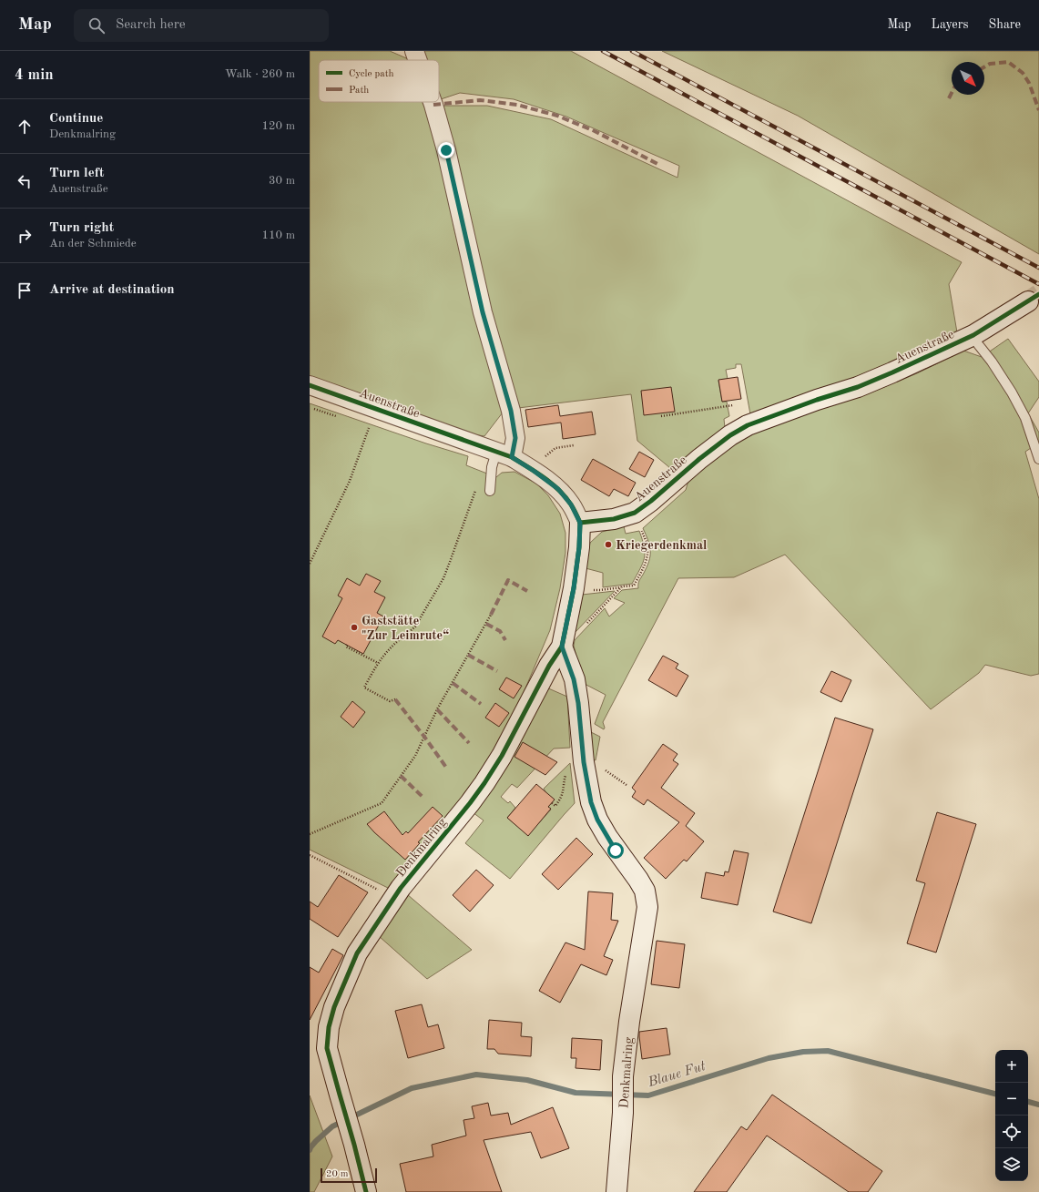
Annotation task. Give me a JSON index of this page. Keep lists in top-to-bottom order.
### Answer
{
  "streets": {
    "street": ["Auenstraße", "Denkmalring"]
  },
  "crossings": [
    ["Auenstraße", "Denkmalring"]
  ],
  "water": ["Blaue Fut"],
  "places": ["Kriegerdenkmal", "Gaststätte \"Zur Leimrute“"],
  "legend": ["Cycle path", "Path"],
  "scale_bar": "20 m",
  "north": "bottom right",
  "page": {
    "header": "Map",
    "search": "Search here",
    "nav": ["Map", "Layers", "Share"],
    "heading": ["4 min", "Walk · 260 m"],
    "list": [
      ["Continue", "Denkmalring", "120 m"],
      ["Turn left", "Auenstraße", "30 m"],
      ["Turn right", "An der Schmiede", "110 m"],
      "Arrive at destination"
    ],
    "map_buttons": ["+", "−"],
    "scale": "20 m"
  }
}
